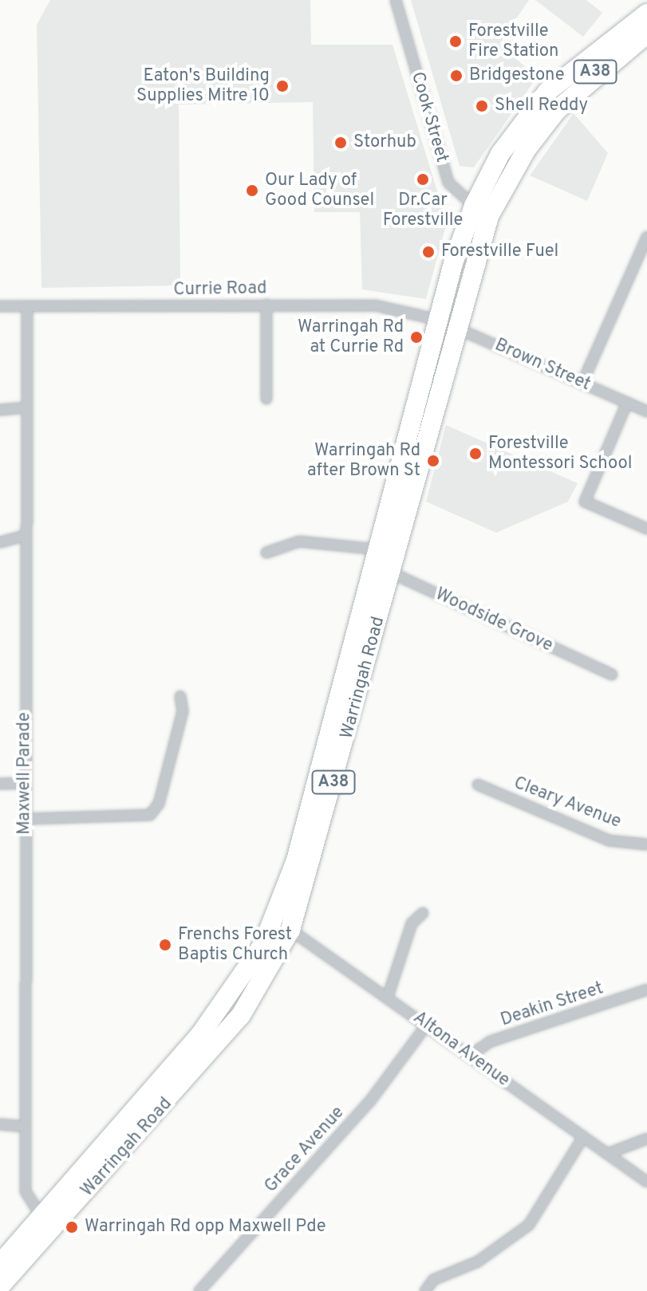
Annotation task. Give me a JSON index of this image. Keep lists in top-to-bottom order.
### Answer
{
  "streets": {
    "highway": ["A38", "Warringah Road", "Altona Avenue"],
    "street": [
      "Cook Street",
      "Currie Road",
      "Brown Street",
      "Woodside Grove",
      "Maxwell Parade",
      "Cleary Avenue",
      "Deakin Street",
      "Grace Avenue"
    ]
  },
  "crossings": [
    ["Cook Street", "Warringah Road"],
    ["Currie Road", "Brown Street"],
    ["Currie Road", "Warringah Road"],
    ["Currie Road", "Maxwell Parade"],
    ["Brown Street", "Warringah Road"],
    ["Woodside Grove", "Warringah Road"],
    ["Warringah Road", "Maxwell Parade"],
    ["Warringah Road", "Altona Avenue"],
    ["Deakin Street", "Altona Avenue"],
    ["Altona Avenue", "Grace Avenue"]
  ],
  "places": [
    "Forestville Fire Station",
    "Bridgestone",
    "Eaton's Building Supplies Mitre 10",
    "Shell Reddy",
    "Storhub",
    "Dr.Car Forestville",
    "Our Lady of Good Counsel",
    "Forestville Fuel",
    "Warringah Rd at Currie Rd",
    "Forestville Montessori School",
    "Warringah Rd after Brown St",
    "Frenchs Forest Baptis Church",
    "Warringah Rd opp Maxwell Pde"
  ]
}
